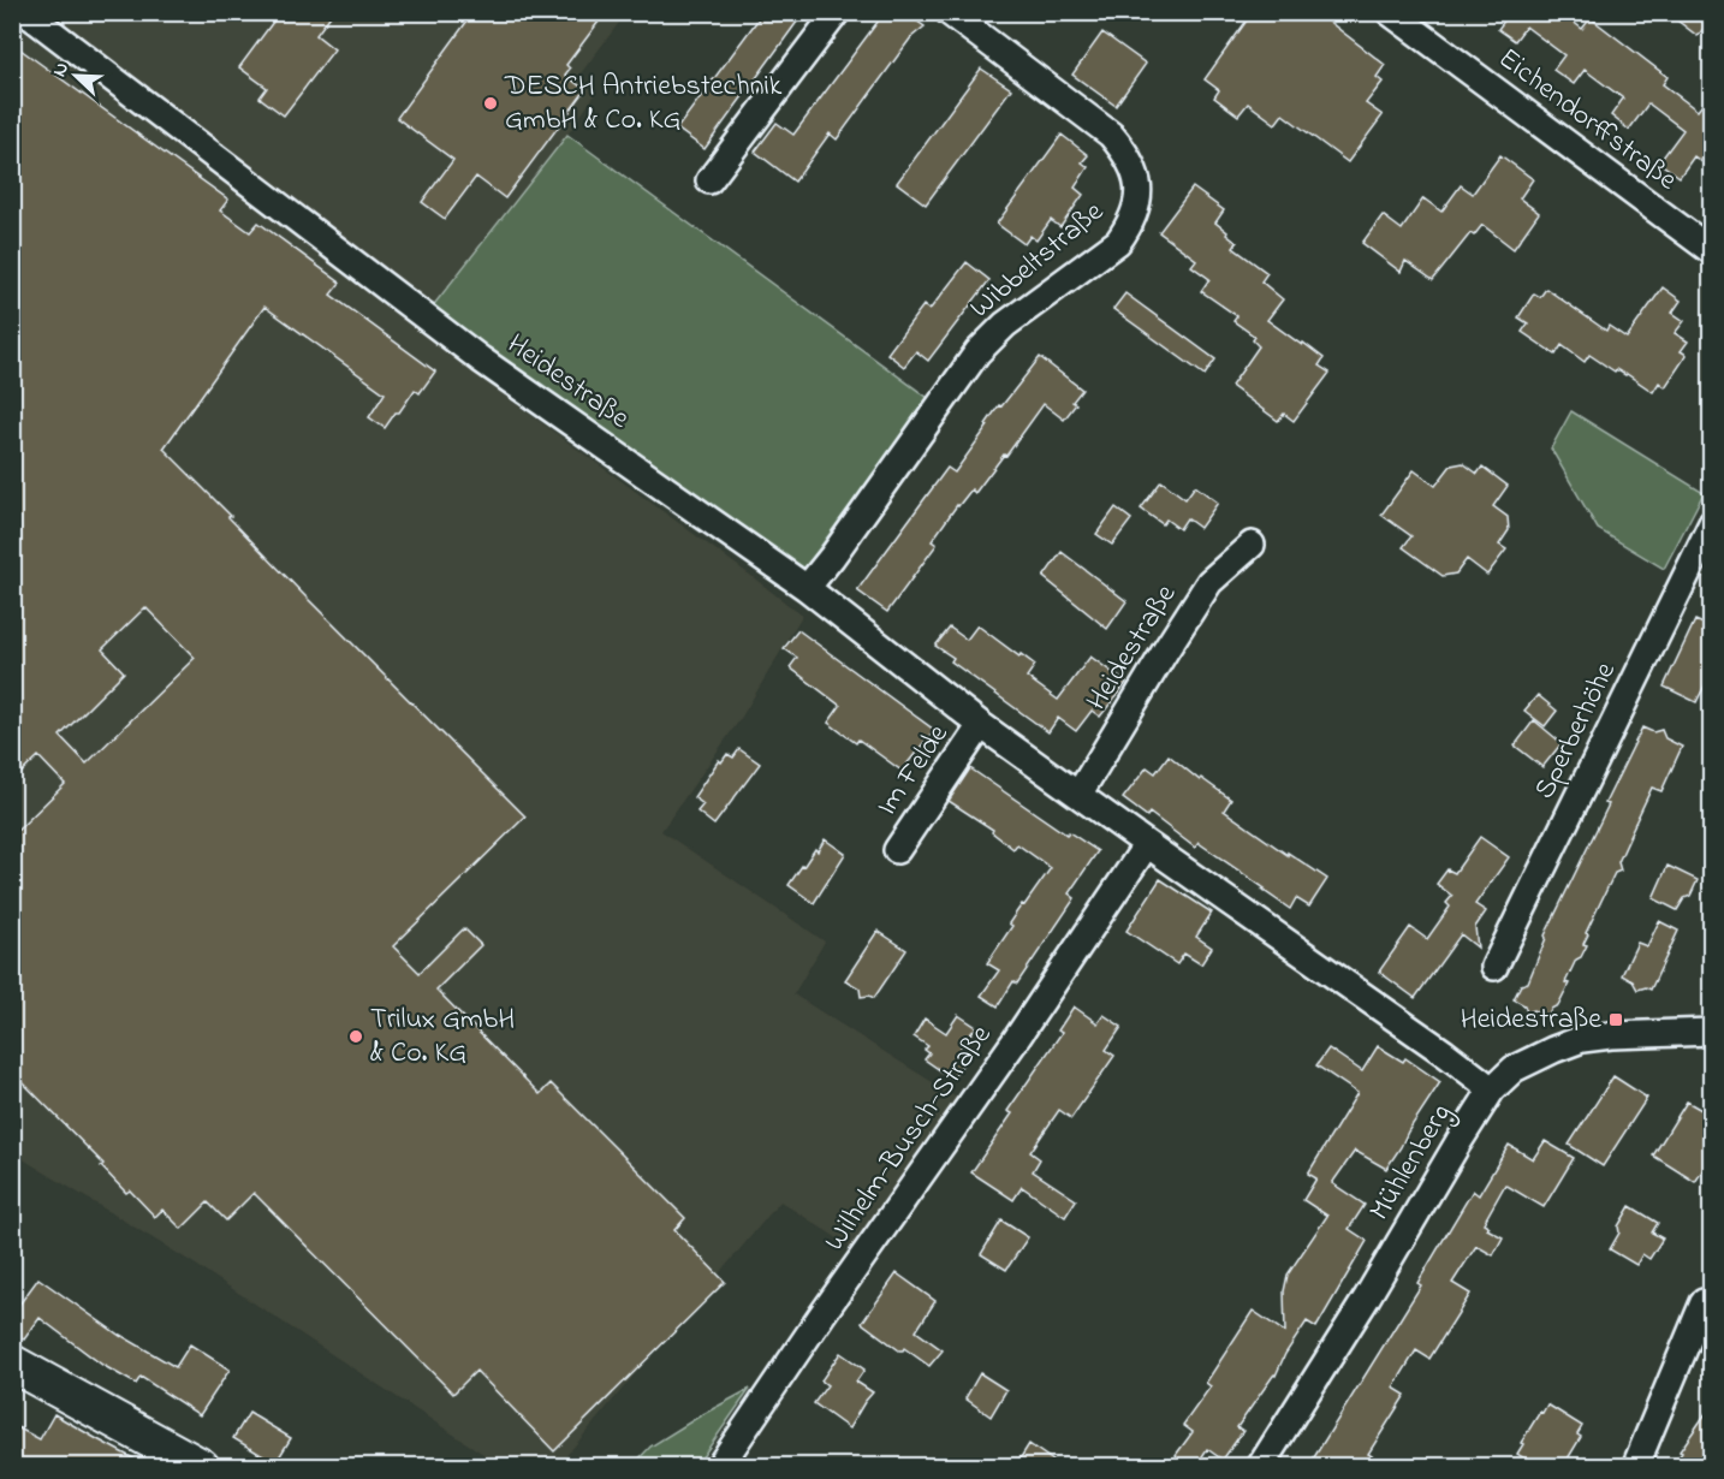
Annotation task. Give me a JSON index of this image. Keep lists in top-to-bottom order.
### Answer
{
  "streets": {
    "street": [
      "Eichendorffstraße",
      "Wibbeltstraße",
      "Heidestraße",
      "Sperberhöhe",
      "Im Felde",
      "Wilhelm-Busch-Straße",
      "Mühlenberg"
    ]
  },
  "crossings": [
    ["Wibbeltstraße", "Heidestraße"],
    ["Heidestraße", "Im Felde"],
    ["Heidestraße", "Wilhelm-Busch-Straße"],
    ["Heidestraße", "Mühlenberg"]
  ],
  "places": {
    "other": ["DESCH Antriebstechnik GmbH & Co. KG", "Trilux GmbH & Co. KG"],
    "transit": ["Heidestraße"]
  },
  "north": "top left"
}
